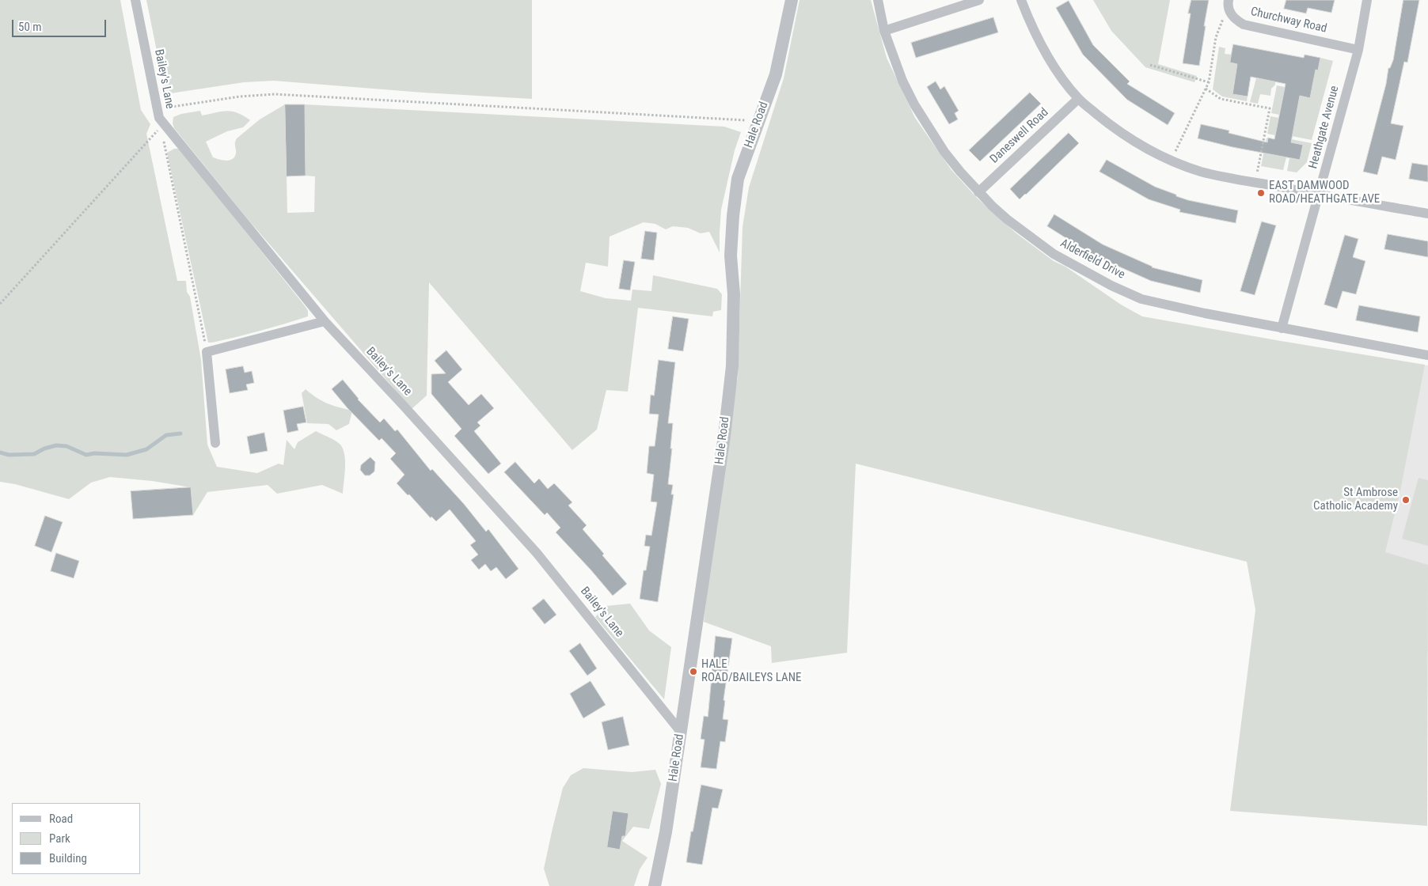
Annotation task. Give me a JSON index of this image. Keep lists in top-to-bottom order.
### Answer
{
  "streets": {
    "street": [
      "Churchway Road",
      "Bailey's Lane",
      "Hale Road",
      "Heathgate Avenue",
      "Daneswell Road",
      "Alderfield Drive"
    ]
  },
  "crossings": [
    ["Churchway Road", "Heathgate Avenue"],
    ["Bailey's Lane", "Hale Road"],
    ["Heathgate Avenue", "Alderfield Drive"],
    ["Daneswell Road", "Alderfield Drive"]
  ],
  "places": ["EAST DAMWOOD ROAD/HEATHGATE AVE", "St Ambrose Catholic Academy", "HALE ROAD/BAILEYS LANE"],
  "legend": ["Road", "Park", "Building"],
  "scale_bar": "50 m"
}
